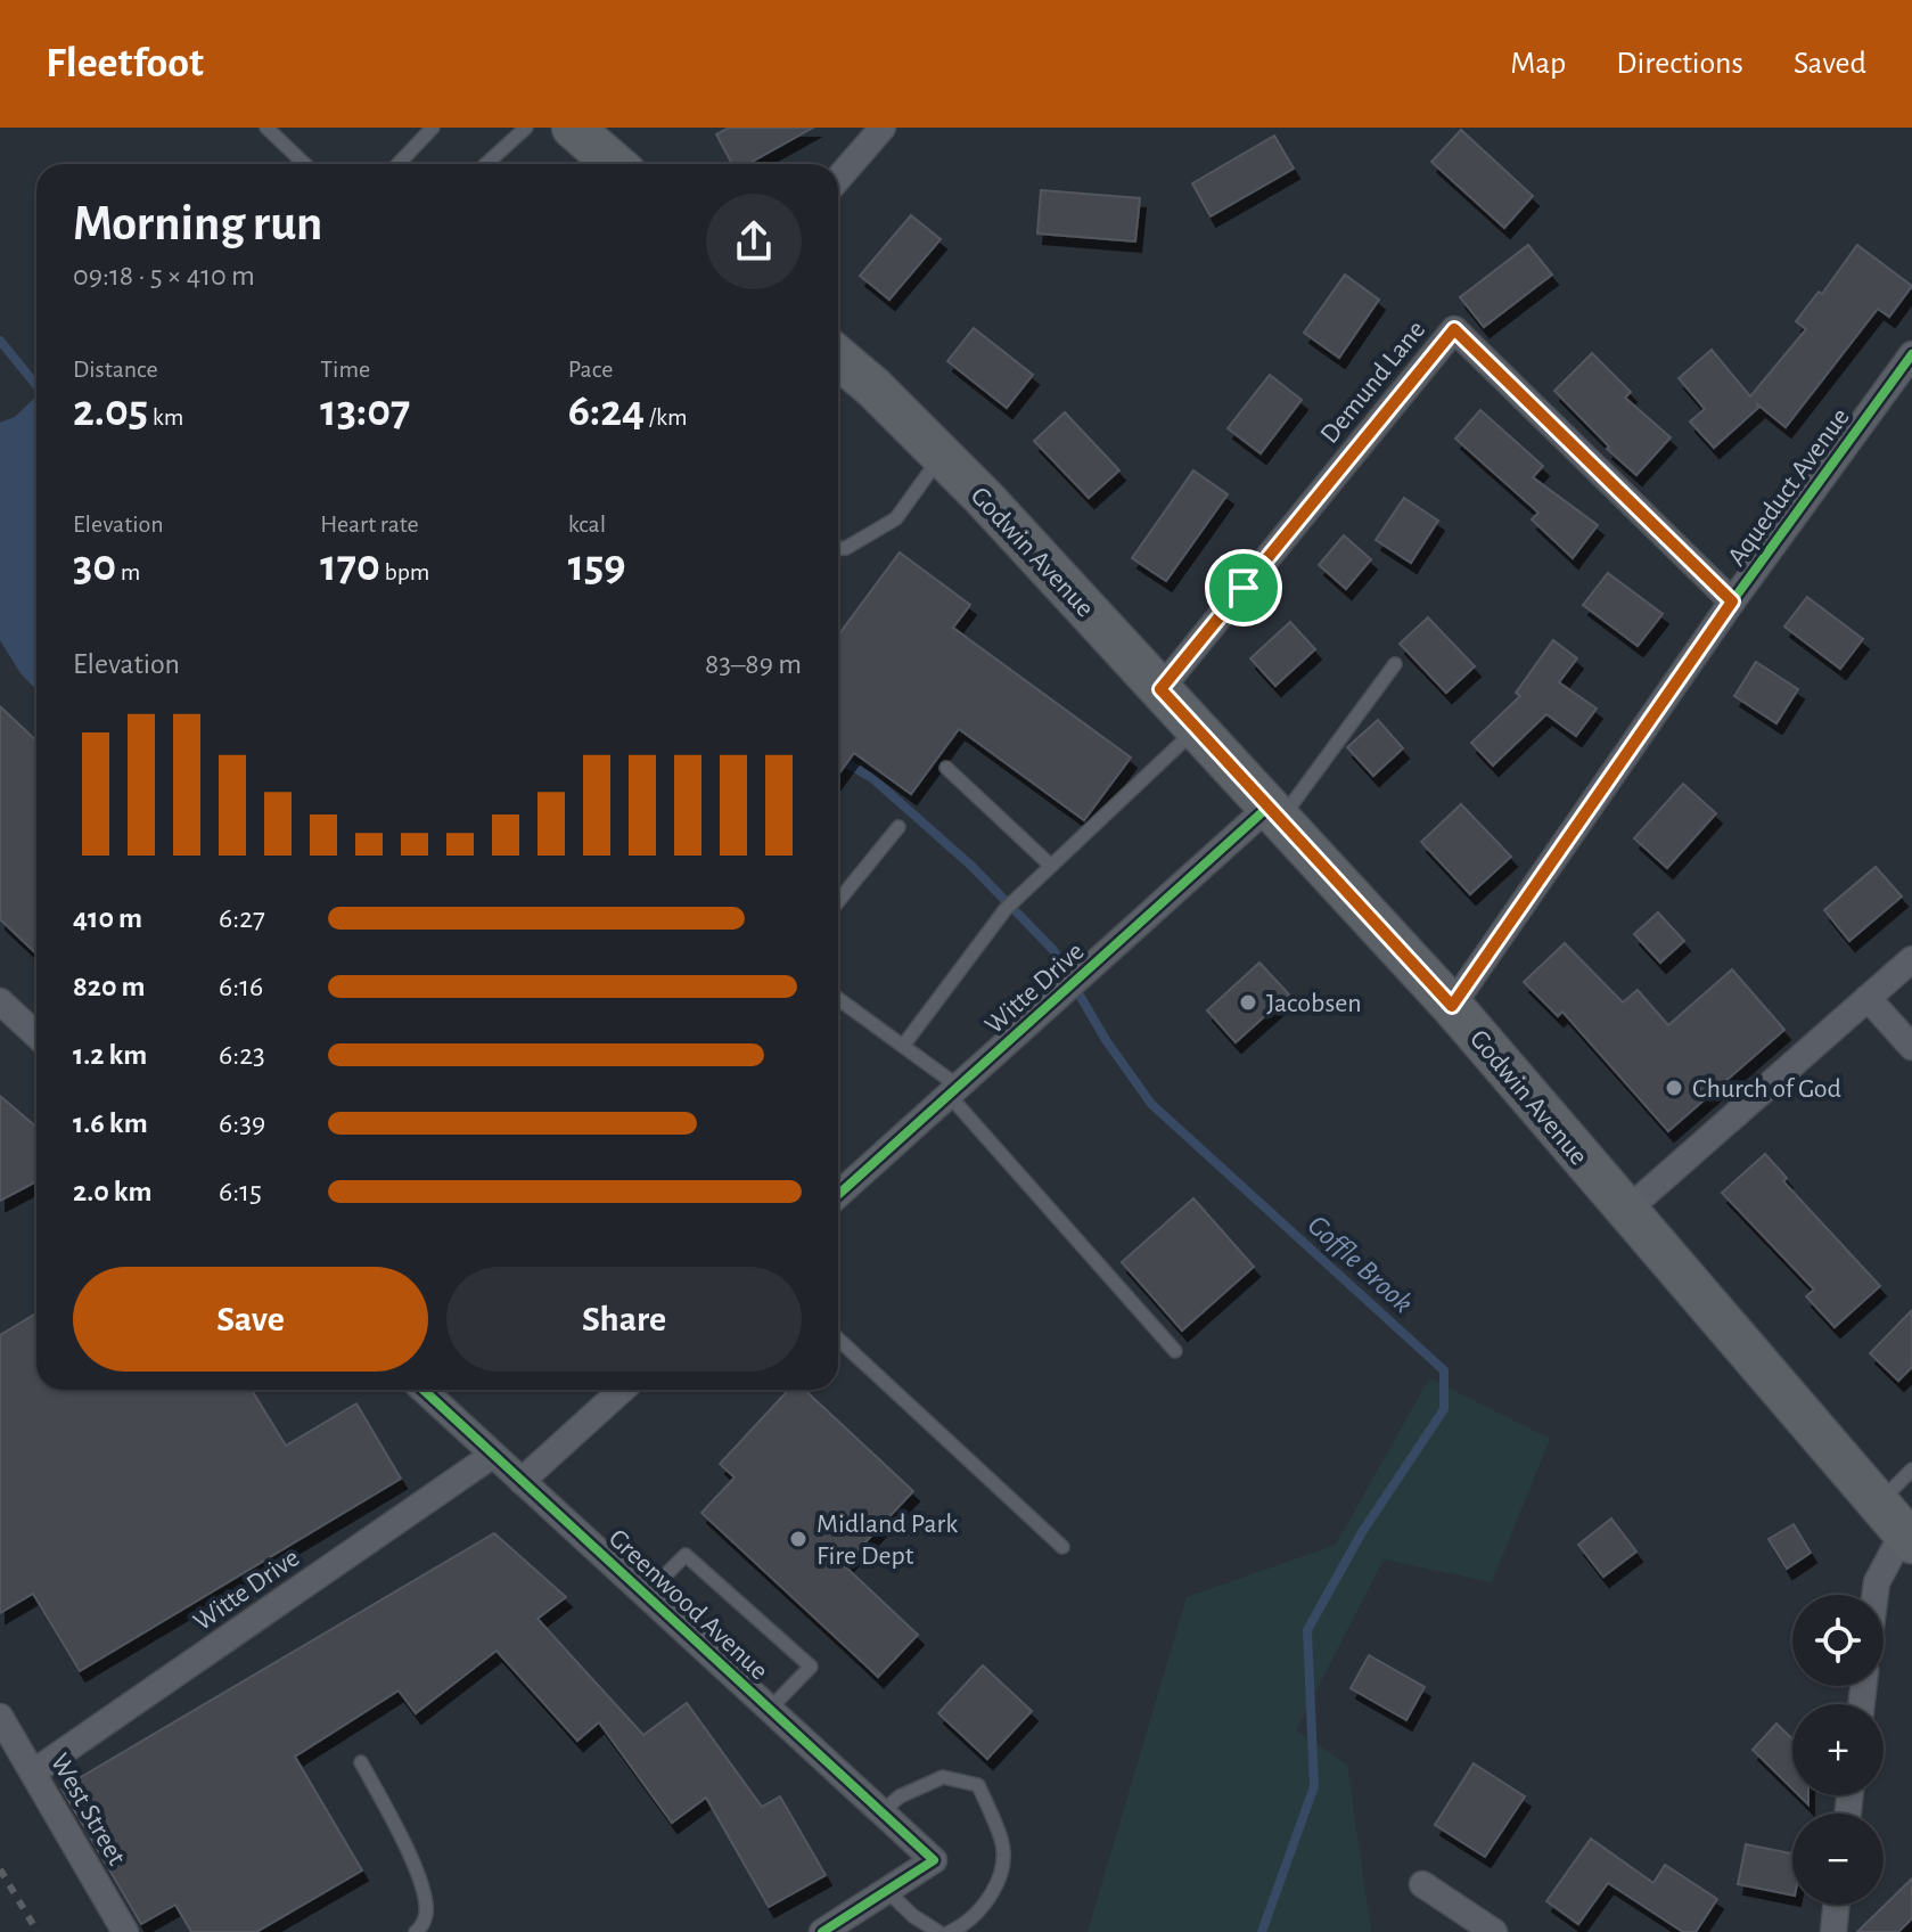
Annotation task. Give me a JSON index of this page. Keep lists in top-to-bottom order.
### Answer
{
  "streets": {
    "main road": ["Godwin Avenue"],
    "street": [
      "Demund Lane",
      "Aqueduct Avenue",
      "Witte Drive",
      "Greenwood Avenue",
      "West Street"
    ]
  },
  "crossings": [
    ["Demund Lane", "Aqueduct Avenue"],
    ["Demund Lane", "Godwin Avenue"],
    ["Aqueduct Avenue", "Godwin Avenue"],
    ["Godwin Avenue", "Witte Drive"],
    ["Witte Drive", "Greenwood Avenue"],
    ["Witte Drive", "West Street"]
  ],
  "water": ["Goffle Brook"],
  "places": ["Jacobsen", "Church of God", "Midland Park Fire Dept"],
  "page": {
    "header": "Fleetfoot",
    "nav": ["Map", "Directions", "Saved"],
    "heading": ["Morning run", "09:18 · 5 × 410 m"],
    "stats": [
      ["Distance", "2.05 km"],
      ["Time", "13:07"],
      ["Pace", "6:24 /km"],
      ["Elevation", "30 m"],
      ["Heart rate", "170 bpm"],
      ["kcal", "159"]
    ],
    "chart": ["Elevation", "83–89 m"],
    "list": [
      {
        "name": "410 m",
        "note": "6:27"
      },
      {
        "name": "820 m",
        "note": "6:16"
      },
      {
        "name": "1.2 km",
        "note": "6:23"
      },
      {
        "name": "1.6 km",
        "note": "6:39"
      },
      {
        "name": "2.0 km",
        "note": "6:15"
      }
    ],
    "buttons": ["Save", "Share"],
    "map_buttons": ["+", "−"]
  }
}
